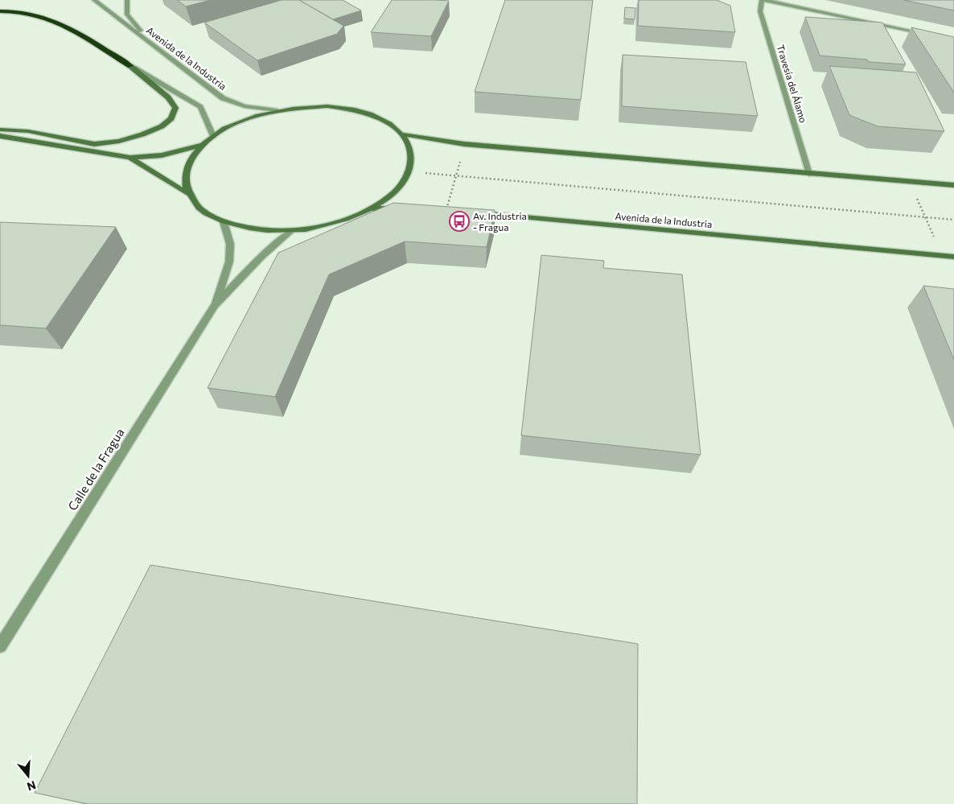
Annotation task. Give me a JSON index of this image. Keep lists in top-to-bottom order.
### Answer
{
  "streets": {
    "street": ["Avenida de la Industria", "Travesía del Álamo", "Calle de la Fragua"]
  },
  "places": {
    "bus stop": ["Av. Industria - Fragua"]
  },
  "north": "bottom"
}
